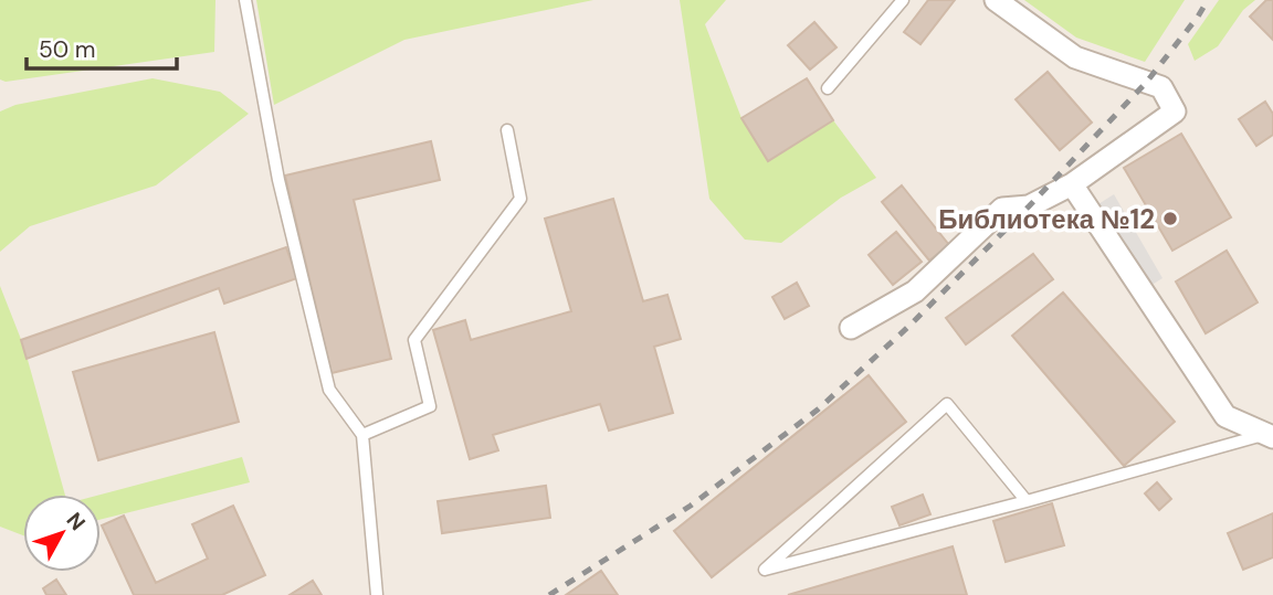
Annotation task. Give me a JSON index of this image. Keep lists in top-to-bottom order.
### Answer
{
  "places": ["Библиотека №12"],
  "scale_bar": "50 m",
  "north": "top right"
}
